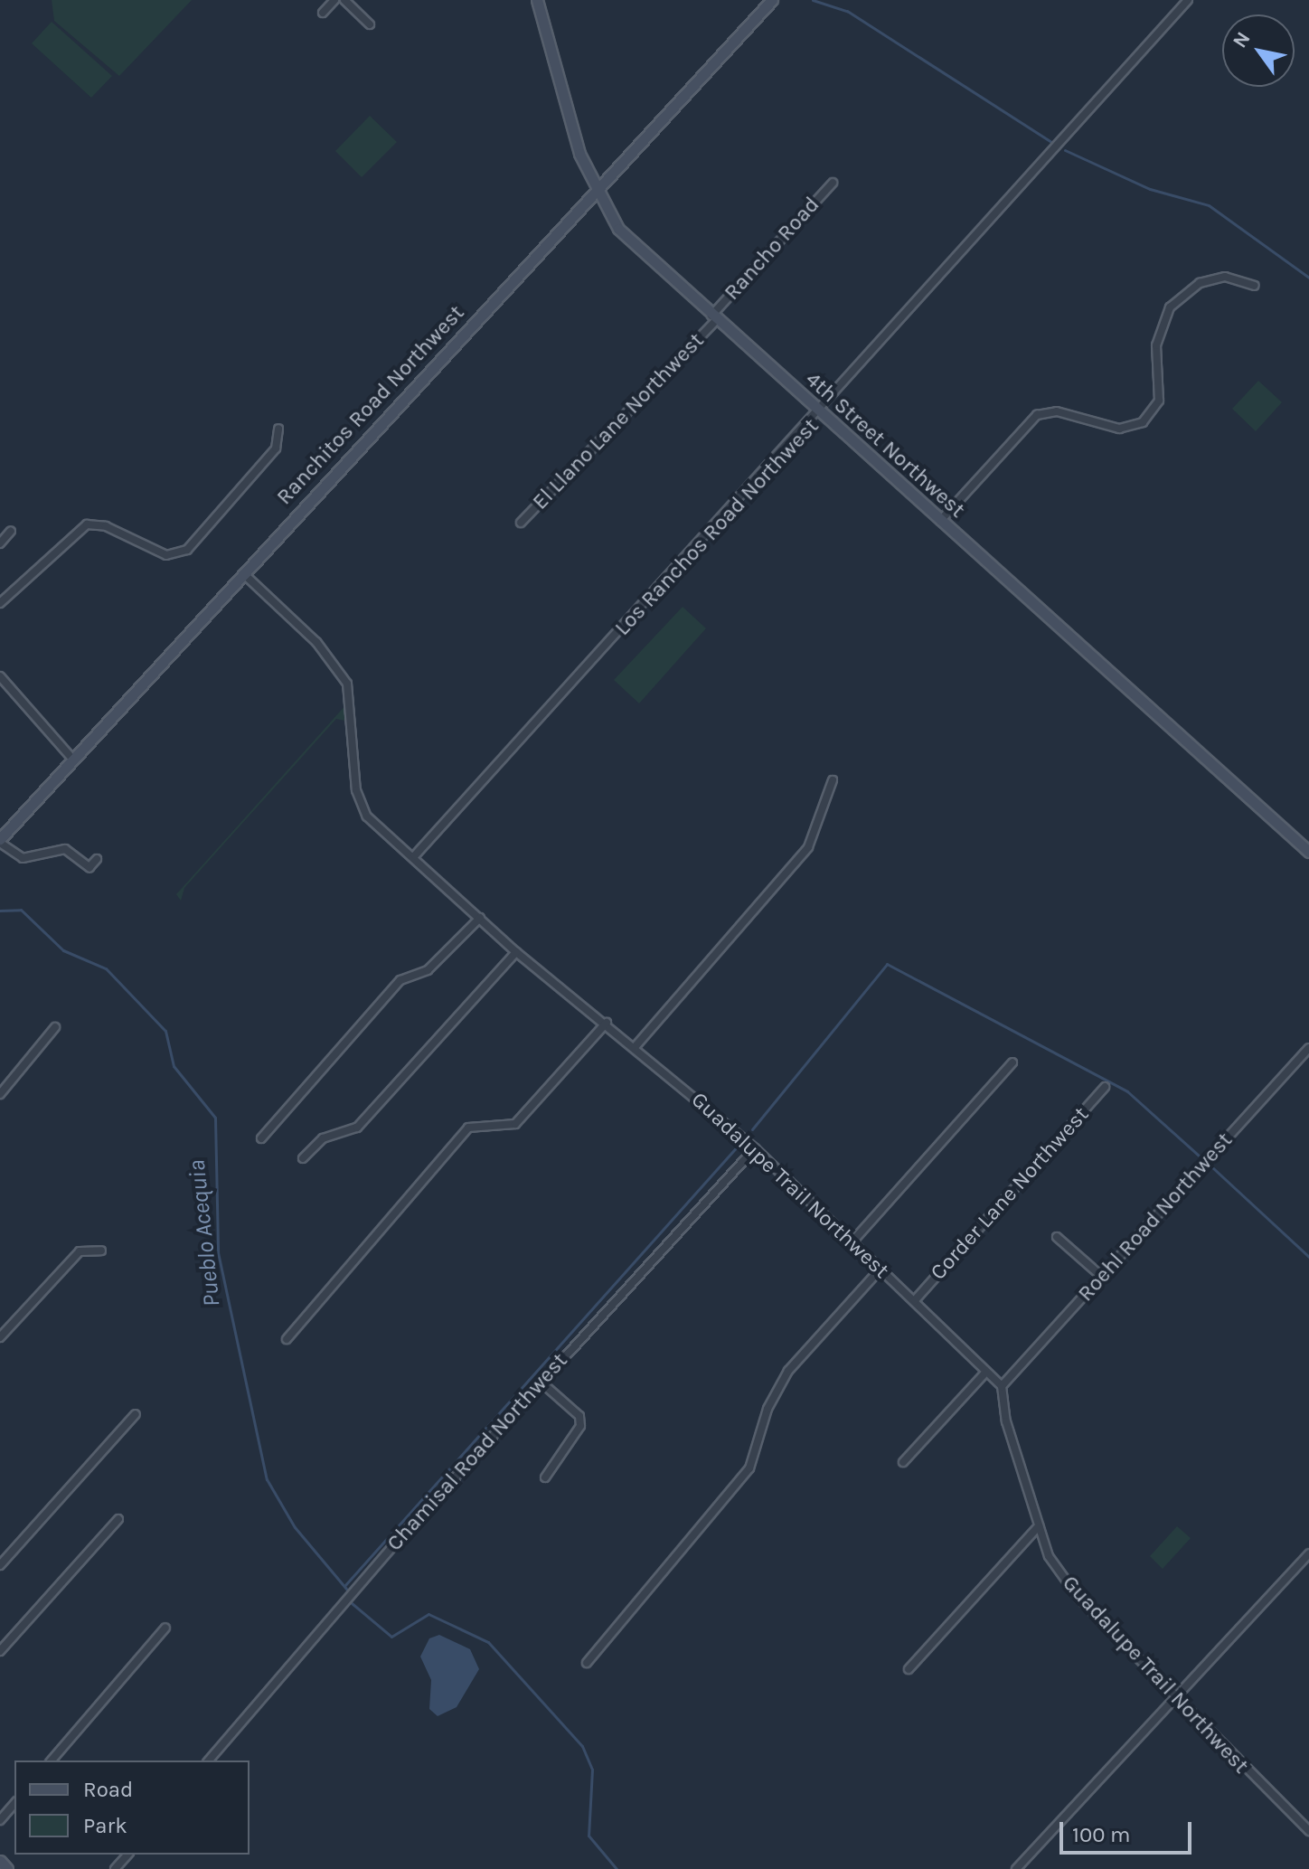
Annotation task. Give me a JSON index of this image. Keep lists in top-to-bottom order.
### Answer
{
  "streets": {
    "main road": ["Ranchitos Road Northwest", "4th Street Northwest"],
    "street": [
      "Rancho Road",
      "El Llano Lane Northwest",
      "Los Ranchos Road Northwest",
      "Guadalupe Trail Northwest",
      "Corder Lane Northwest",
      "Roehl Road Northwest",
      "Chamisal Road Northwest"
    ]
  },
  "crossings": [
    ["Rancho Road", "El Llano Lane Northwest"],
    ["Rancho Road", "4th Street Northwest"],
    ["Ranchitos Road Northwest", "4th Street Northwest"],
    ["Ranchitos Road Northwest", "Guadalupe Trail Northwest"],
    ["El Llano Lane Northwest", "4th Street Northwest"],
    ["4th Street Northwest", "Los Ranchos Road Northwest"],
    ["Los Ranchos Road Northwest", "Guadalupe Trail Northwest"],
    ["Guadalupe Trail Northwest", "Corder Lane Northwest"],
    ["Guadalupe Trail Northwest", "Roehl Road Northwest"],
    ["Guadalupe Trail Northwest", "Chamisal Road Northwest"]
  ],
  "water": ["Pueblo Acequia"],
  "legend": ["Road", "Park"],
  "scale_bar": "100 m",
  "north": "top left"
}
